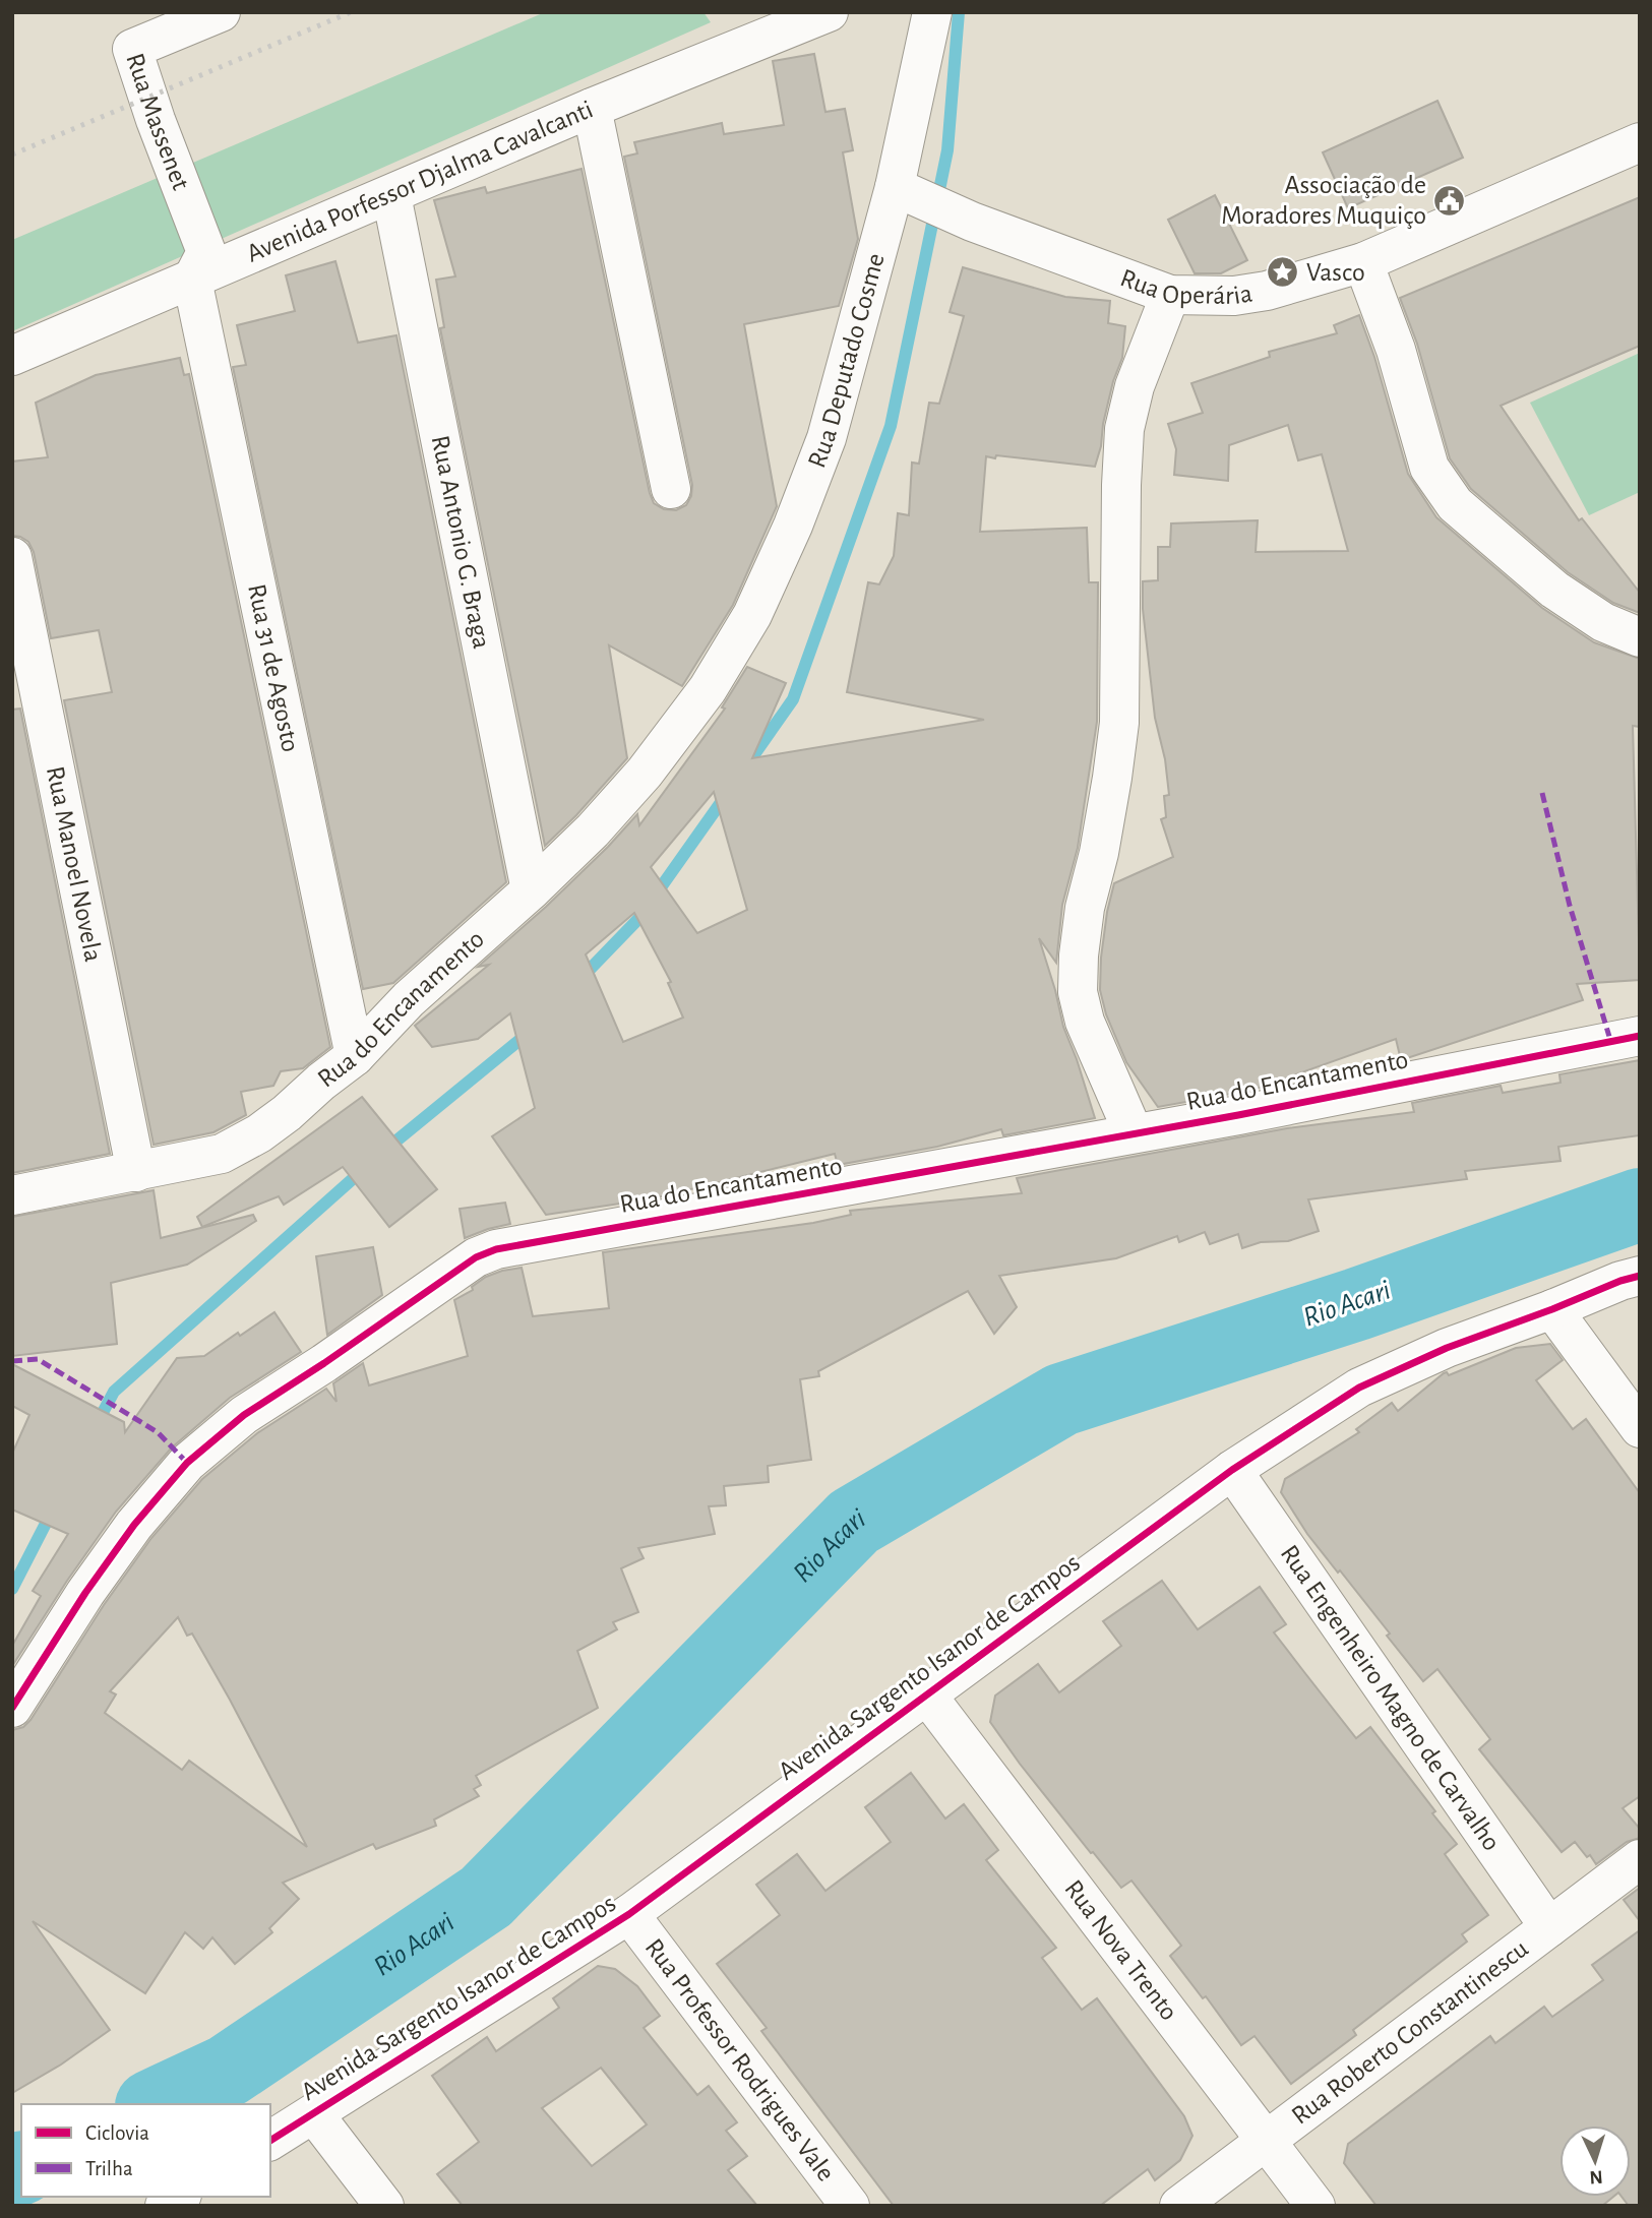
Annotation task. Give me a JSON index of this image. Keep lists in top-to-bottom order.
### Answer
{
  "streets": {
    "street": [
      "Rua Massenet",
      "Avenida Porfessor Djalma Cavalcanti",
      "Rua Operária",
      "Rua Deputado Cosme",
      "Rua Antonio G. Braga",
      "Rua 31 de Agosto",
      "Rua Manoel Novela",
      "Rua do Encanamento",
      "Rua do Encantamento",
      "Avenida Sargento Isanor de Campos",
      "Rua Engenheiro Magno de Carvalho",
      "Rua Nova Trento",
      "Rua Roberto Constantinescu",
      "Rua Professor Rodrigues Vale"
    ]
  },
  "crossings": [
    ["Rua Massenet", "Avenida Porfessor Djalma Cavalcanti"],
    ["Rua Massenet", "Rua 31 de Agosto"],
    ["Avenida Porfessor Djalma Cavalcanti", "Rua Antonio G. Braga"],
    ["Avenida Porfessor Djalma Cavalcanti", "Rua 31 de Agosto"],
    ["Rua Operária", "Rua Deputado Cosme"],
    ["Rua Deputado Cosme", "Rua do Encanamento"],
    ["Rua Antonio G. Braga", "Rua do Encanamento"],
    ["Rua 31 de Agosto", "Rua do Encanamento"],
    ["Rua Manoel Novela", "Rua do Encanamento"],
    ["Avenida Sargento Isanor de Campos", "Rua Engenheiro Magno de Carvalho"],
    ["Avenida Sargento Isanor de Campos", "Rua Nova Trento"],
    ["Avenida Sargento Isanor de Campos", "Rua Professor Rodrigues Vale"],
    ["Rua Engenheiro Magno de Carvalho", "Rua Roberto Constantinescu"],
    ["Rua Nova Trento", "Rua Roberto Constantinescu"]
  ],
  "water": ["Rio Acari"],
  "places": {
    "public building": ["Associação de Moradores Muquiço"],
    "place": ["Vasco"]
  },
  "legend": ["Ciclovia", "Trilha"],
  "north": "bottom"
}
